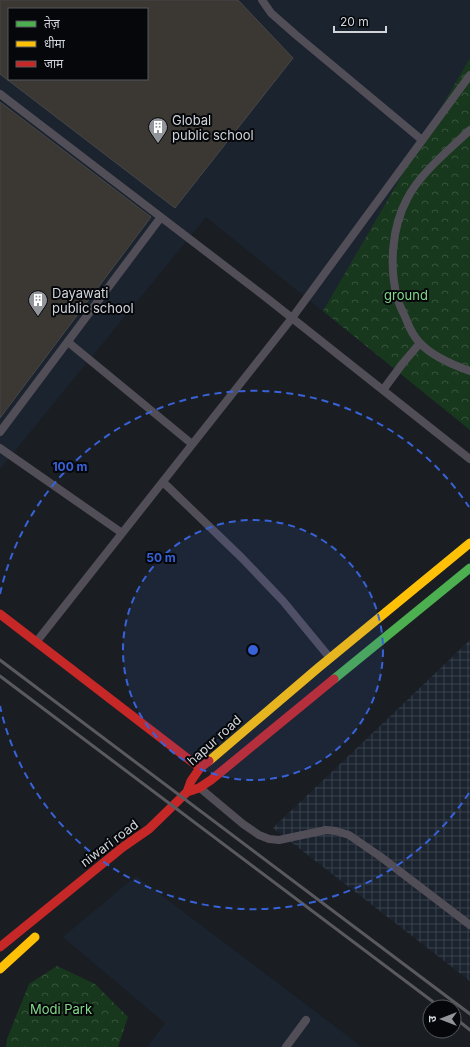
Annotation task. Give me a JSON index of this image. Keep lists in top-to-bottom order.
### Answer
{
  "streets": {
    "main road": ["hapur road", "niwari road"]
  },
  "parks": ["ground", "Modi Park"],
  "places": {
    "building": ["Global public school", "Dayawati public school"]
  },
  "legend": ["तेज़", "धीमा", "जाम"],
  "scale_bar": "20 m",
  "north": "left",
  "rings": ["100 m", "50 m"]
}
